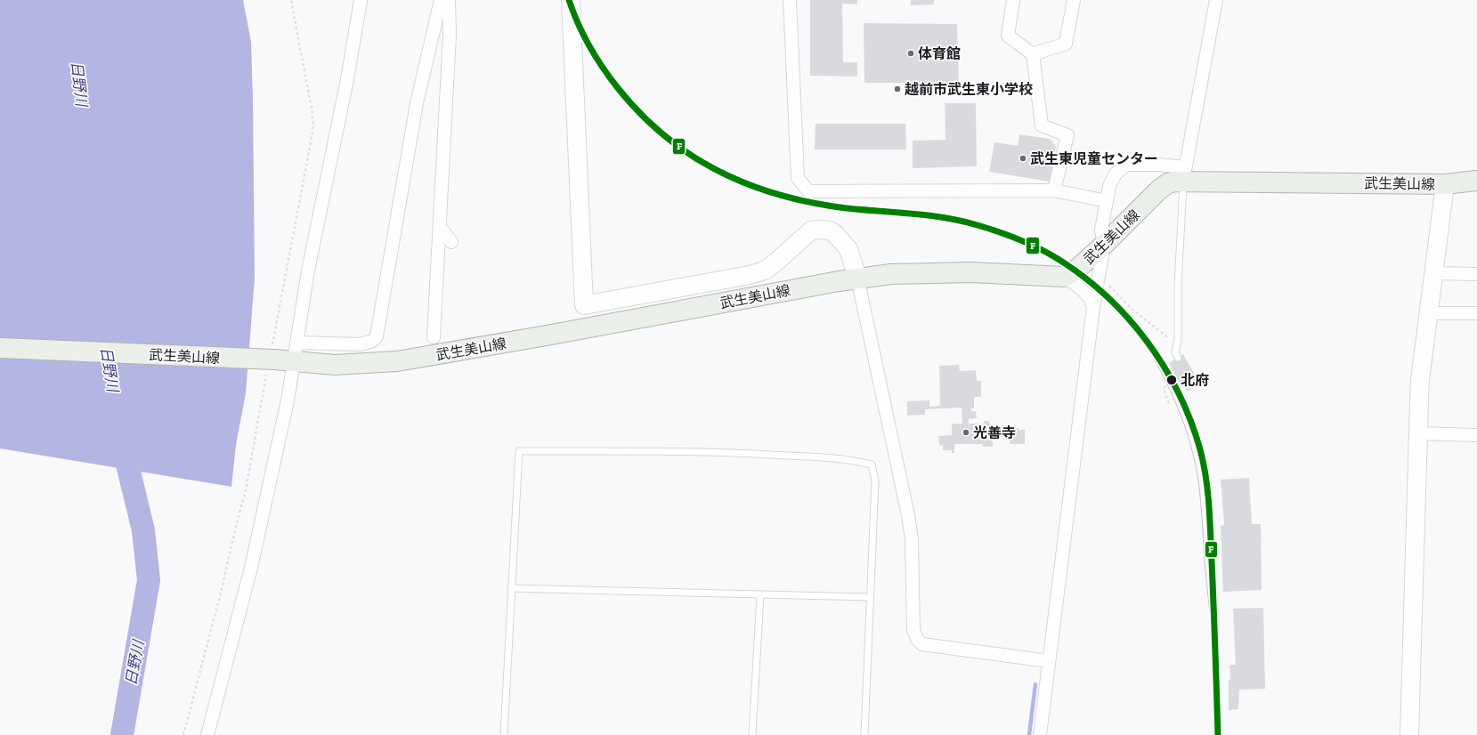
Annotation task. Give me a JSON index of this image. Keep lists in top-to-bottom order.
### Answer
{
  "streets": {
    "main road": ["武生美山線"]
  },
  "water": ["日野川"],
  "places": [
    "体育館",
    "越前市武生東小学校",
    "武生東児童センター",
    "北府",
    "光善寺"
  ],
  "lines": ["transit line F"]
}
